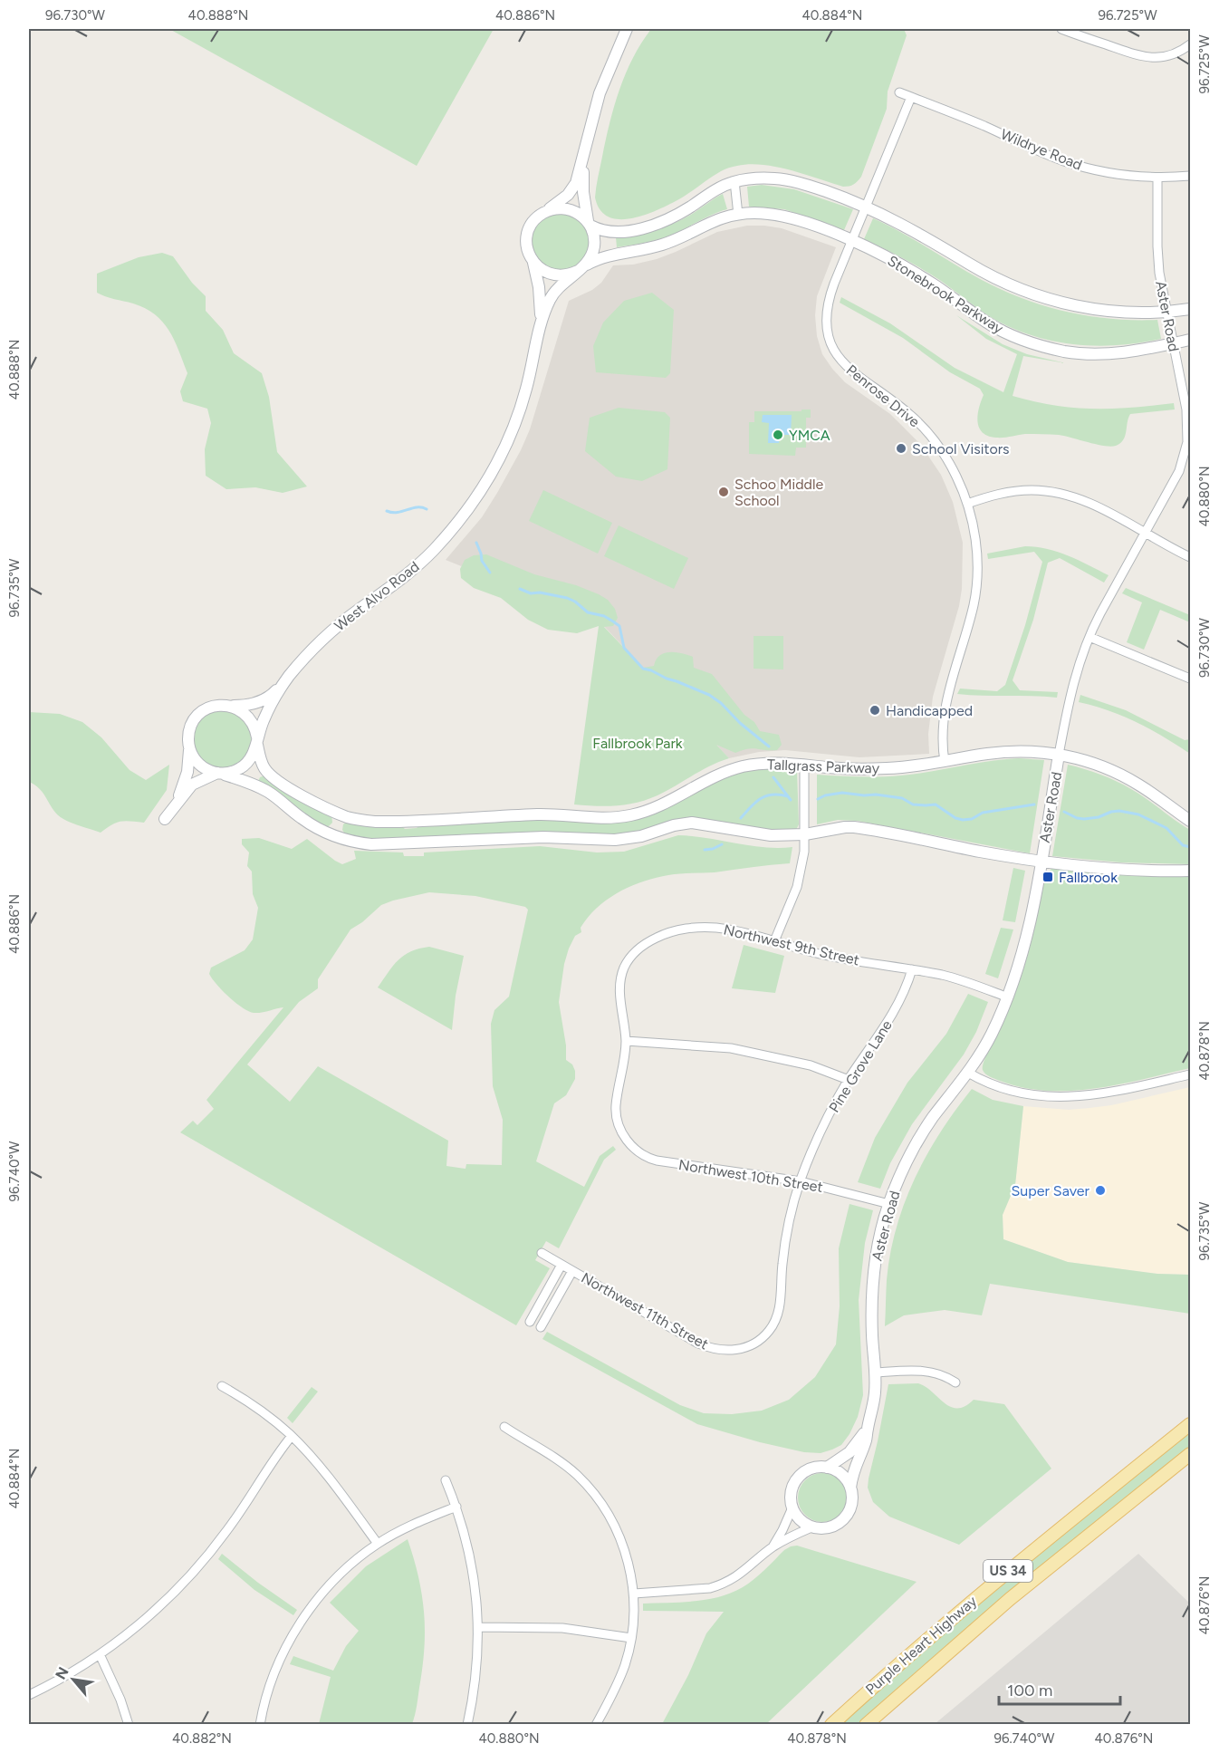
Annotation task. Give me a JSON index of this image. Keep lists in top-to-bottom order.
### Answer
{
  "streets": {
    "main road": ["US 34", "Purple Heart Highway"],
    "street": [
      "Wildrye Road",
      "Stonebrook Parkway",
      "Aster Road",
      "Penrose Drive",
      "West Alvo Road",
      "Tallgrass Parkway",
      "Northwest 9th Street",
      "Pine Grove Lane",
      "Northwest 10th Street",
      "Northwest 11th Street"
    ]
  },
  "crossings": [
    ["Wildrye Road", "Aster Road"],
    ["Wildrye Road", "Penrose Drive"],
    ["Stonebrook Parkway", "Aster Road"],
    ["Stonebrook Parkway", "Penrose Drive"],
    ["Stonebrook Parkway", "West Alvo Road"],
    ["Aster Road", "Tallgrass Parkway"],
    ["Aster Road", "Northwest 9th Street"],
    ["Aster Road", "Northwest 10th Street"],
    ["Penrose Drive", "Tallgrass Parkway"],
    ["West Alvo Road", "Tallgrass Parkway"],
    ["Northwest 9th Street", "Pine Grove Lane"],
    ["Northwest 9th Street", "Northwest 10th Street"],
    ["Pine Grove Lane", "Northwest 10th Street"],
    ["Pine Grove Lane", "Northwest 11th Street"]
  ],
  "parks": ["Fallbrook Park"],
  "places": {
    "other": [
      "YMCA",
      "School Visitors",
      "Schoo Middle School",
      "Handicapped",
      "Super Saver"
    ],
    "transit": ["Fallbrook"]
  },
  "scale_bar": "100 m",
  "north": "top left",
  "coordinates": [
    "96.730°W",
    "40.888°N",
    "40.886°N",
    "40.884°N",
    "96.725°W",
    "40.880°N",
    "96.735°W",
    "40.878°N",
    "96.740°W",
    "40.876°N",
    "40.882°N"
  ]
}
